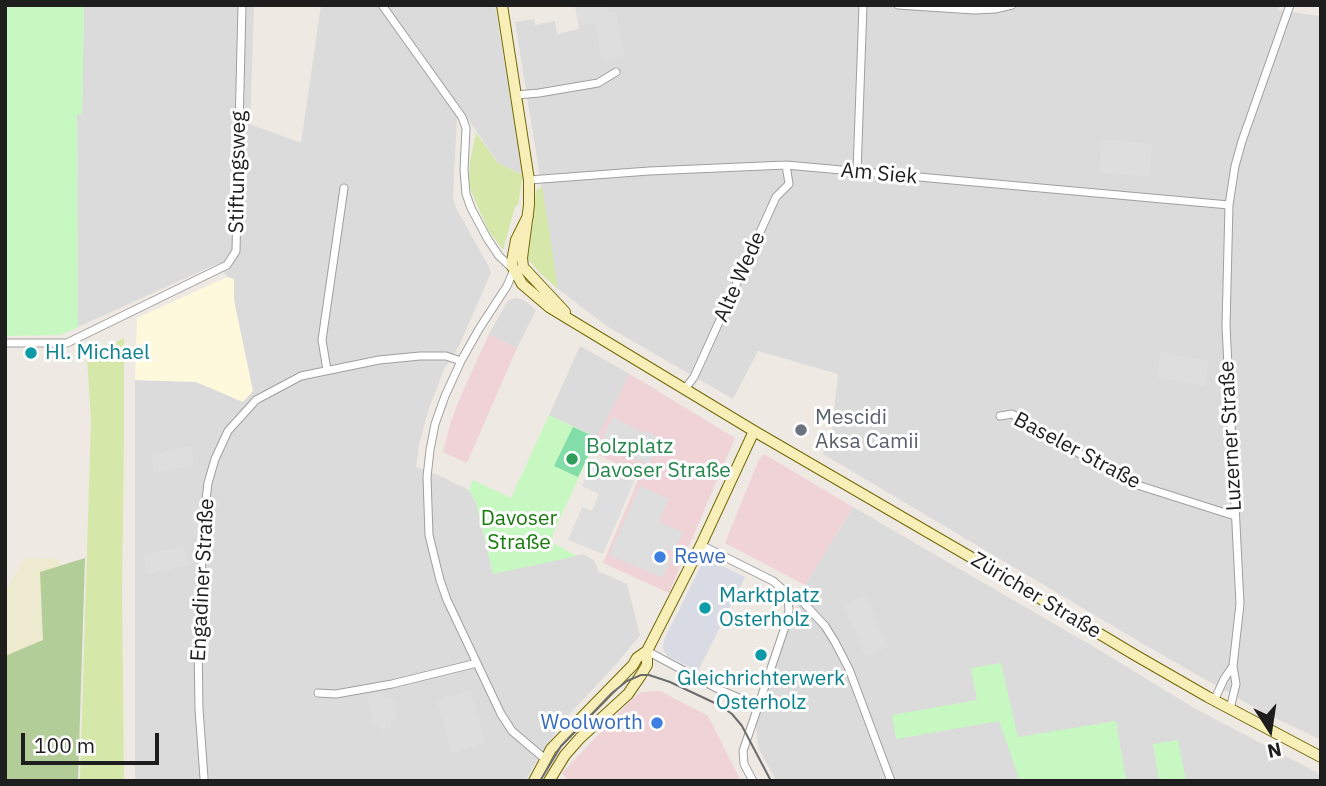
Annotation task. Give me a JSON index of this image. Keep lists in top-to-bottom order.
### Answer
{
  "streets": {
    "main road": ["Züricher Straße"],
    "street": [
      "Stiftungsweg",
      "Am Siek",
      "Alte Wede",
      "Luzerner Straße",
      "Baseler Straße",
      "Engadiner Straße"
    ]
  },
  "crossings": [
    ["Am Siek", "Alte Wede"],
    ["Am Siek", "Luzerner Straße"],
    ["Luzerner Straße", "Baseler Straße"],
    ["Luzerner Straße", "Züricher Straße"]
  ],
  "parks": ["Davoser Straße"],
  "places": [
    "Hl. Michael",
    "Mescidi Aksa Camii",
    "Bolzplatz Davoser Straße",
    "Rewe",
    "Marktplatz Osterholz",
    "Gleichrichterwerk Osterholz",
    "Woolworth"
  ],
  "scale_bar": "100 m",
  "north": "bottom"
}
